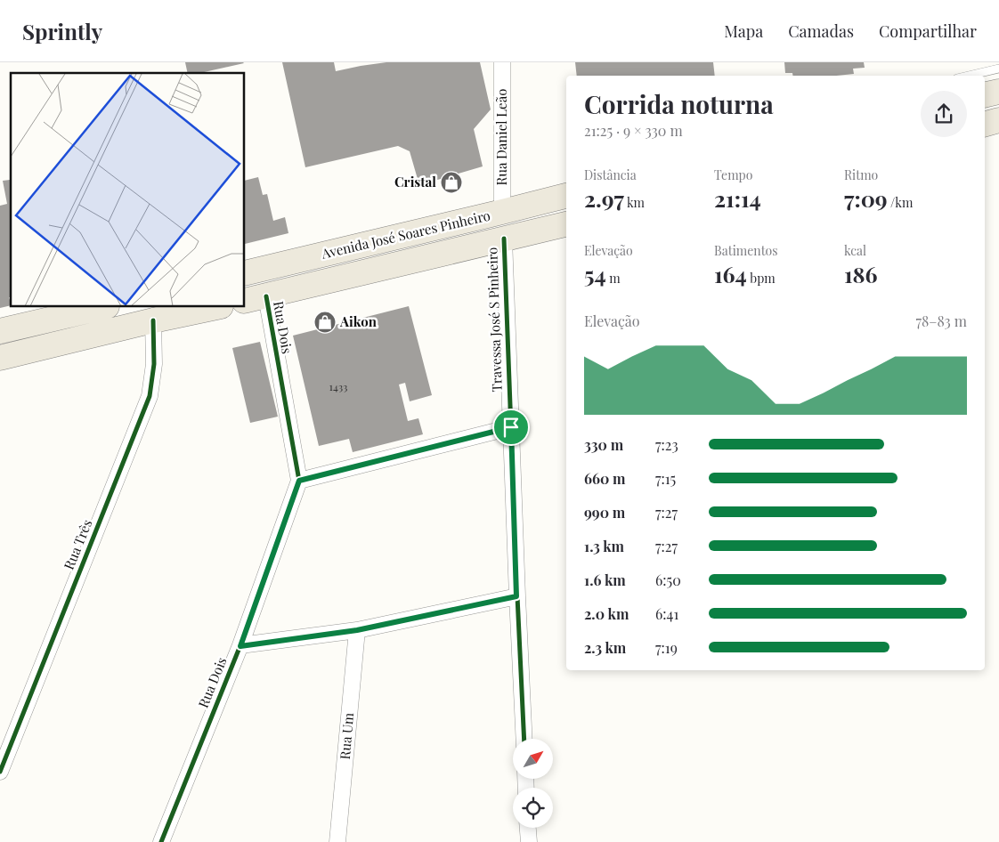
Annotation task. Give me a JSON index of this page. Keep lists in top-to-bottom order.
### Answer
{
  "streets": {
    "main road": ["Avenida José Soares Pinheiro"],
    "street": [
      "Rua Daniel Leão",
      "Travessa José S Pinheiro",
      "Rua Dois",
      "Rua Três",
      "Rua Um"
    ]
  },
  "crossings": [
    ["Rua Daniel Leão", "Avenida José Soares Pinheiro"],
    ["Avenida José Soares Pinheiro", "Travessa José S Pinheiro"],
    ["Avenida José Soares Pinheiro", "Rua Dois"]
  ],
  "places": {
    "shop": ["Cristal", "Aikon"]
  },
  "house_numbers": ["1433"],
  "north": "top right",
  "page": {
    "header": "Sprintly",
    "nav": ["Mapa", "Camadas", "Compartilhar"],
    "heading": ["Corrida noturna", "21:25 · 9 × 330 m"],
    "stats": [
      ["Distância", "2.97 km"],
      ["Tempo", "21:14"],
      ["Ritmo", "7:09 /km"],
      ["Elevação", "54 m"],
      ["Batimentos", "164 bpm"],
      ["kcal", "186"]
    ],
    "chart": ["Elevação", "78–83 m"],
    "list": [
      {
        "name": "330 m",
        "note": "7:23"
      },
      {
        "name": "660 m",
        "note": "7:15"
      },
      {
        "name": "990 m",
        "note": "7:27"
      },
      {
        "name": "1.3 km",
        "note": "7:27"
      },
      {
        "name": "1.6 km",
        "note": "6:50"
      },
      {
        "name": "2.0 km",
        "note": "6:41"
      },
      {
        "name": "2.3 km",
        "note": "7:19"
      }
    ]
  }
}
